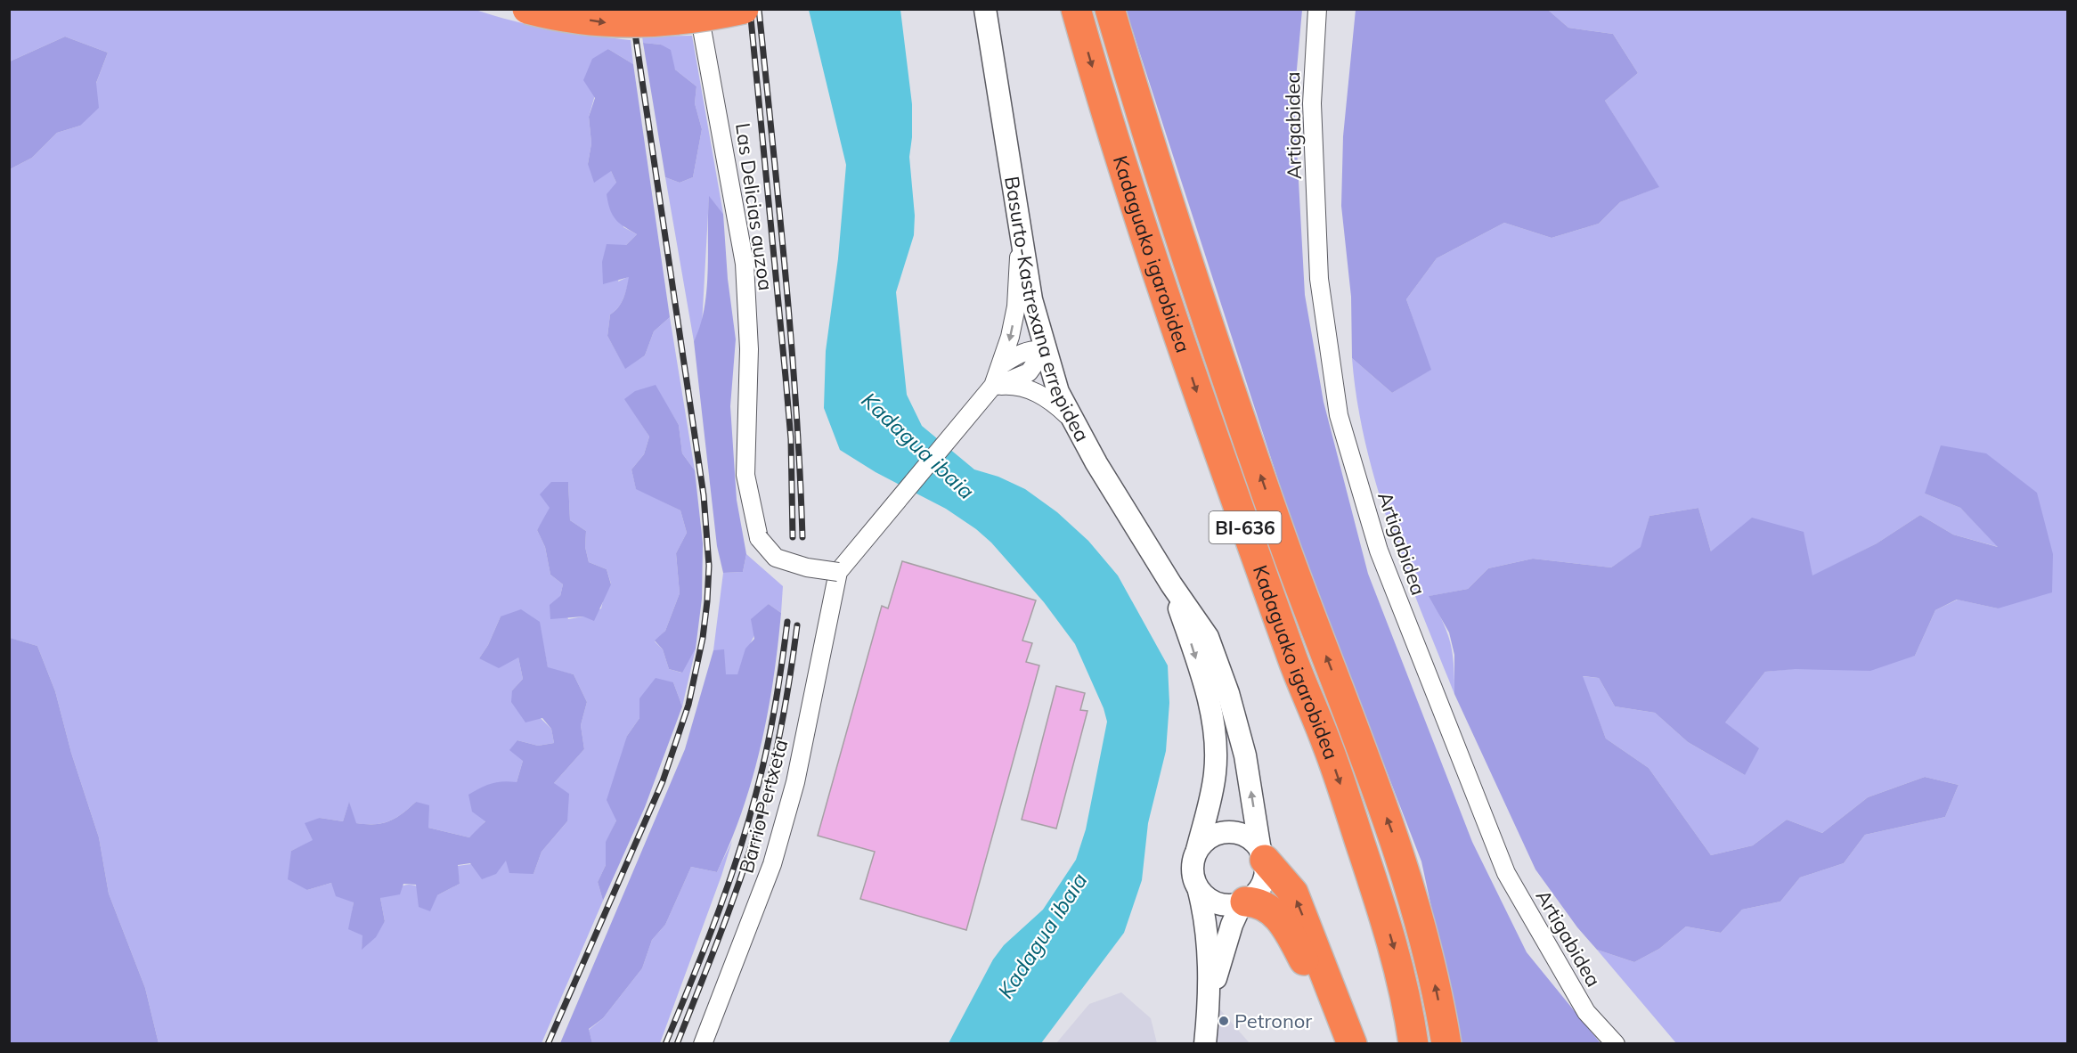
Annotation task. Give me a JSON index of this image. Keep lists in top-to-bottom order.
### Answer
{
  "streets": {
    "highway": ["Kadaguako igarobidea", "BI-636"],
    "street": [
      "Artigabidea",
      "Las Delicias auzoa",
      "Basurto-Kastrexana errepidea",
      "Barrio Pertxeta"
    ]
  },
  "crossings": [
    ["Las Delicias auzoa", "Barrio Pertxeta"]
  ],
  "water": ["Kadagua ibaia"],
  "places": ["Petronor"]
}
